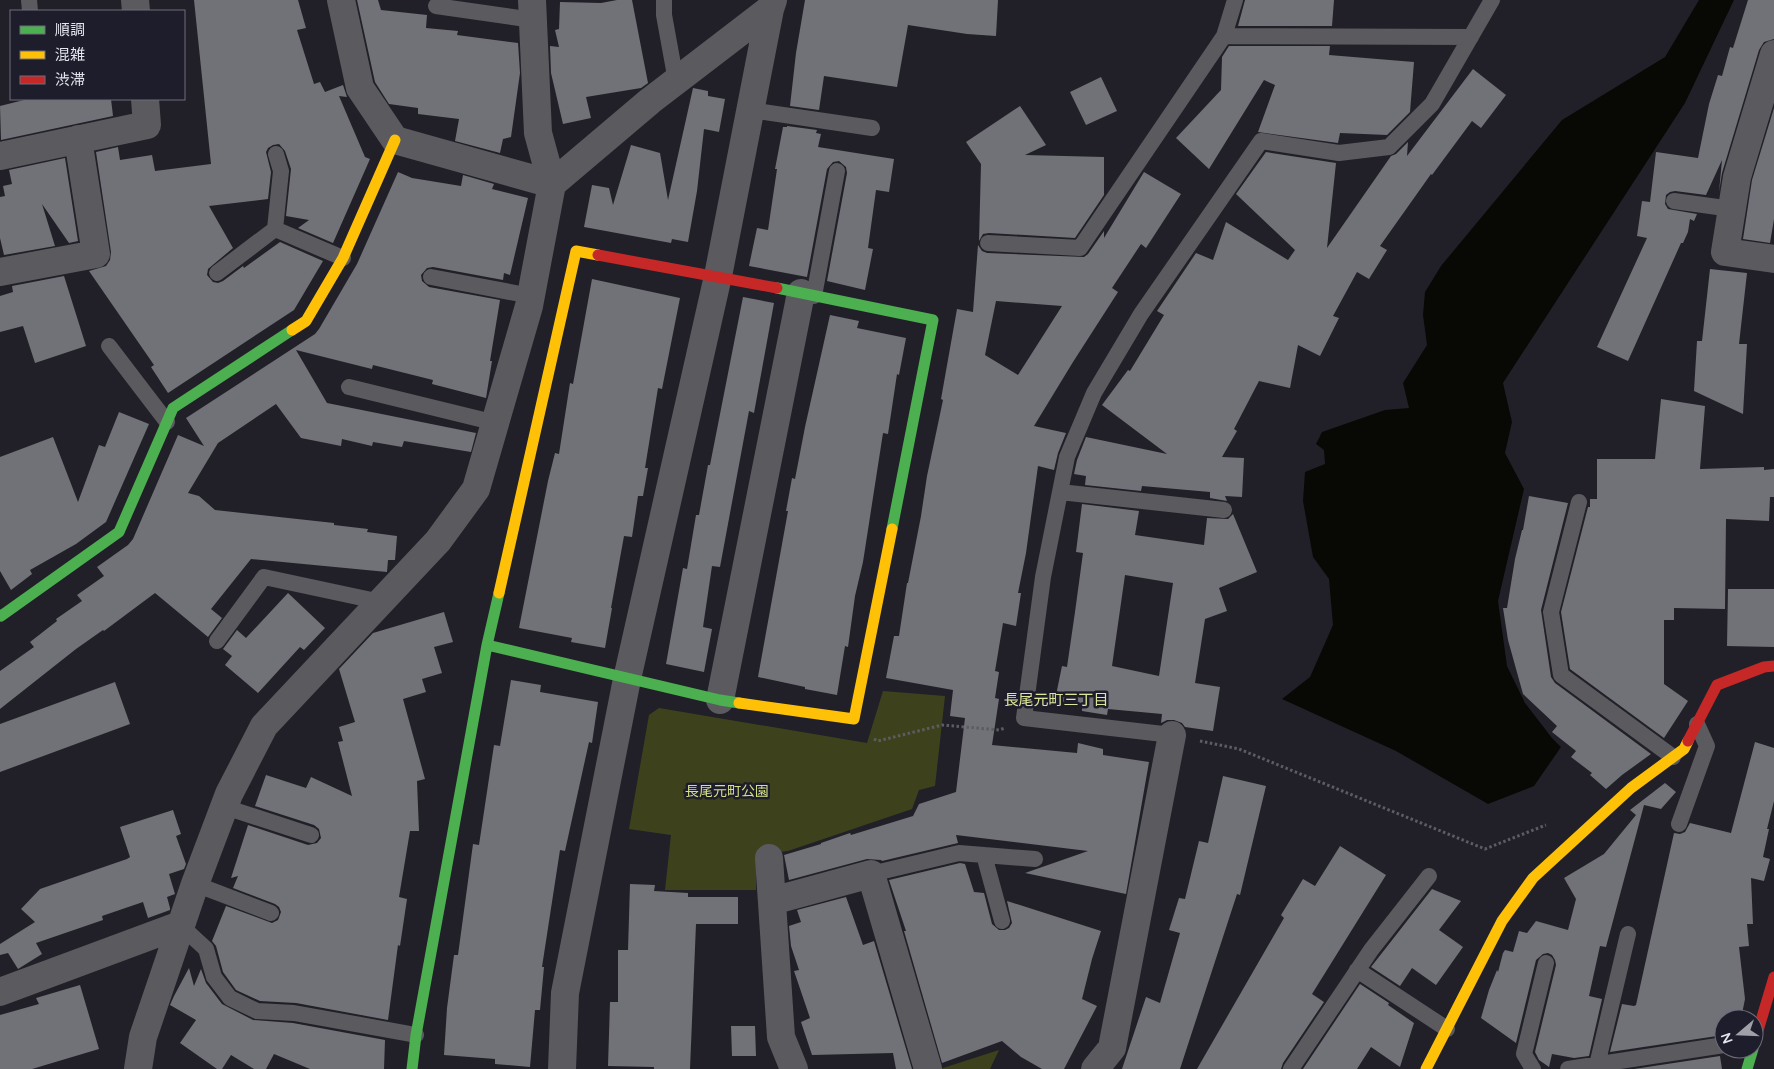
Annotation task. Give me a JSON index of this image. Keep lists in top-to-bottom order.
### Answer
{
  "districts": ["長尾元町三丁目"],
  "parks": ["長尾元町公園"],
  "legend": ["順調", "混雑", "渋滞"],
  "north": "left"
}
